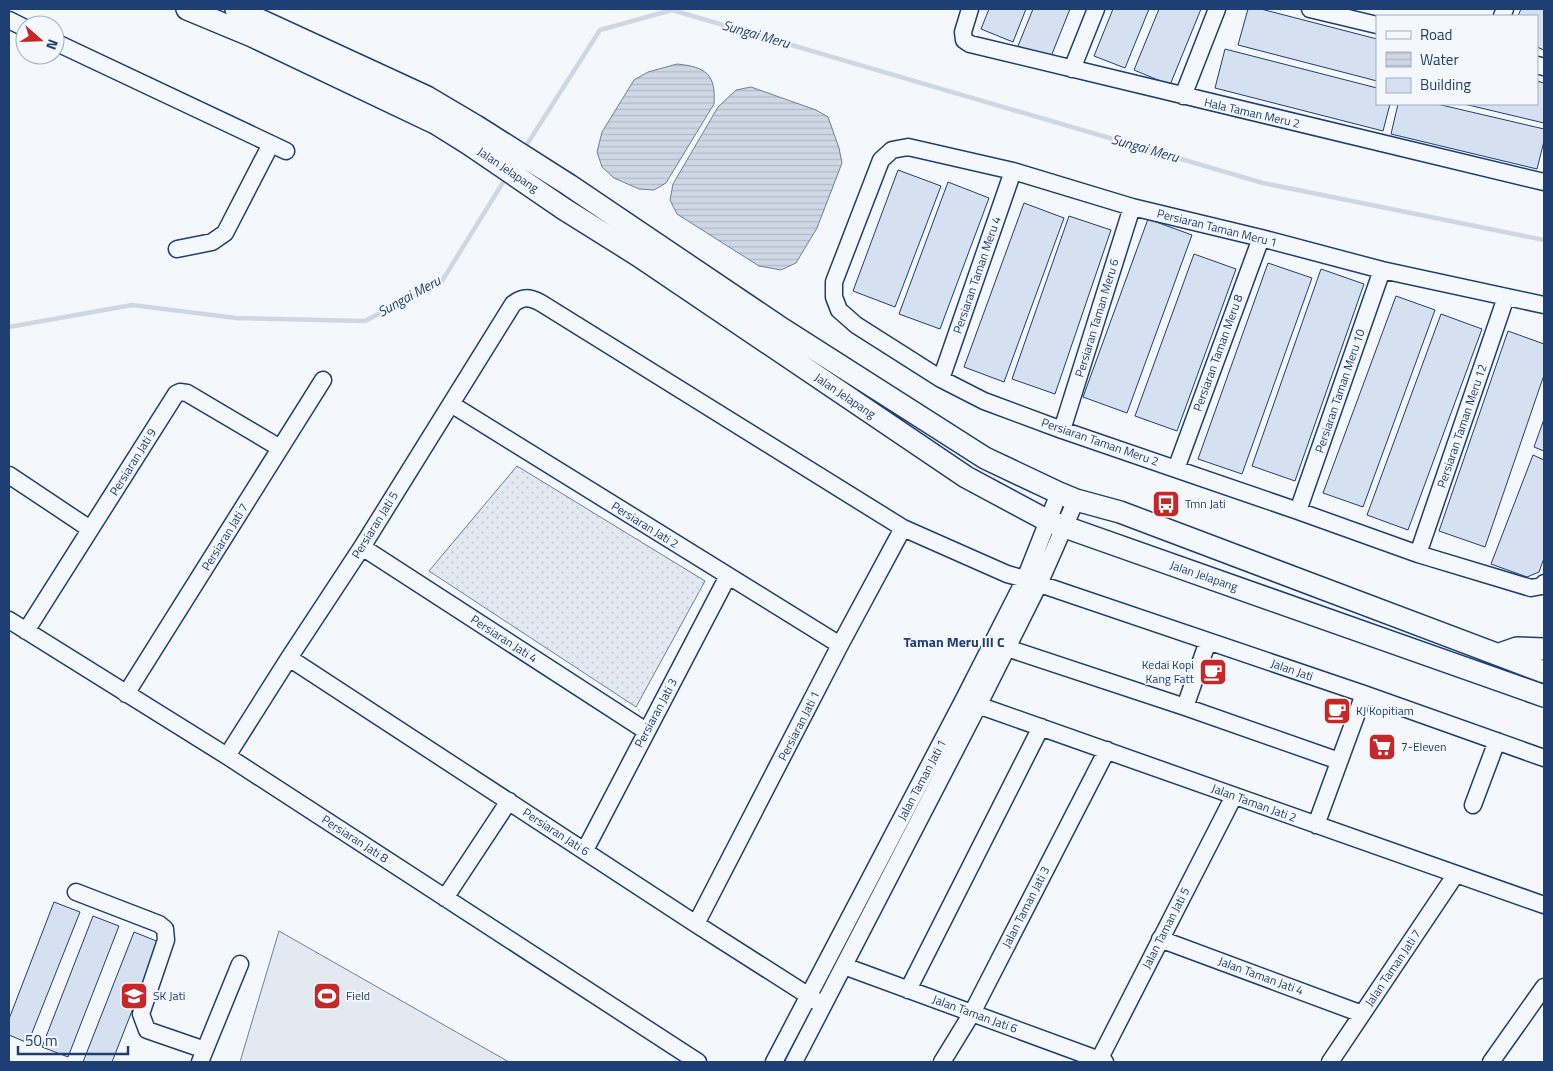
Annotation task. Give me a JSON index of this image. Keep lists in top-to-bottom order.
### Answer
{
  "streets": {
    "main road": ["Jalan Jelapang"],
    "street": [
      "Hala Taman Meru 2",
      "Persiaran Taman Meru 1",
      "Persiaran Taman Meru 4",
      "Persiaran Taman Meru 6",
      "Persiaran Taman Meru 8",
      "Persiaran Taman Meru 10",
      "Persiaran Taman Meru 12",
      "Persiaran Taman Meru 2",
      "Persiaran Jati 9",
      "Persiaran Jati 5",
      "Persiaran Jati 2",
      "Persiaran Jati 7",
      "Persiaran Jati 4",
      "Jalan Jati",
      "Persiaran Jati 3",
      "Persiaran Jati 1",
      "Jalan Taman Jati 1",
      "Jalan Taman Jati 2",
      "Persiaran Jati 6",
      "Persiaran Jati 8",
      "Jalan Taman Jati 3",
      "Jalan Taman Jati 5",
      "Jalan Taman Jati 7",
      "Jalan Taman Jati 4",
      "Jalan Taman Jati 6"
    ]
  },
  "crossings": [
    ["Jalan Jelapang", "Jalan Taman Jati 1"],
    ["Persiaran Taman Meru 1", "Persiaran Taman Meru 4"],
    ["Persiaran Taman Meru 1", "Persiaran Taman Meru 6"],
    ["Persiaran Taman Meru 1", "Persiaran Taman Meru 8"],
    ["Persiaran Taman Meru 1", "Persiaran Taman Meru 10"],
    ["Persiaran Taman Meru 1", "Persiaran Taman Meru 12"],
    ["Persiaran Taman Meru 1", "Persiaran Taman Meru 2"],
    ["Persiaran Taman Meru 4", "Persiaran Taman Meru 2"],
    ["Persiaran Taman Meru 6", "Persiaran Taman Meru 2"],
    ["Persiaran Taman Meru 8", "Persiaran Taman Meru 2"],
    ["Persiaran Taman Meru 10", "Persiaran Taman Meru 2"],
    ["Persiaran Taman Meru 12", "Persiaran Taman Meru 2"],
    ["Persiaran Jati 9", "Persiaran Jati 7"],
    ["Persiaran Jati 9", "Persiaran Jati 8"],
    ["Persiaran Jati 5", "Persiaran Jati 2"],
    ["Persiaran Jati 5", "Persiaran Jati 4"],
    ["Persiaran Jati 5", "Jalan Jati"],
    ["Persiaran Jati 5", "Persiaran Jati 6"],
    ["Persiaran Jati 5", "Persiaran Jati 8"],
    ["Persiaran Jati 2", "Persiaran Jati 3"],
    ["Persiaran Jati 2", "Persiaran Jati 1"],
    ["Persiaran Jati 7", "Persiaran Jati 8"],
    ["Persiaran Jati 4", "Persiaran Jati 3"],
    ["Jalan Jati", "Persiaran Jati 1"],
    ["Jalan Jati", "Jalan Taman Jati 1"],
    ["Persiaran Jati 3", "Persiaran Jati 6"],
    ["Persiaran Jati 1", "Persiaran Jati 6"],
    ["Jalan Taman Jati 1", "Jalan Taman Jati 2"],
    ["Jalan Taman Jati 1", "Persiaran Jati 6"],
    ["Jalan Taman Jati 1", "Jalan Taman Jati 6"],
    ["Jalan Taman Jati 2", "Jalan Taman Jati 3"],
    ["Jalan Taman Jati 2", "Jalan Taman Jati 5"],
    ["Jalan Taman Jati 2", "Jalan Taman Jati 7"],
    ["Jalan Taman Jati 3", "Jalan Taman Jati 6"],
    ["Jalan Taman Jati 5", "Jalan Taman Jati 4"],
    ["Jalan Taman Jati 5", "Jalan Taman Jati 6"],
    ["Jalan Taman Jati 7", "Jalan Taman Jati 4"]
  ],
  "districts": ["Taman Meru III C"],
  "water": ["Sungai Meru"],
  "places": {
    "bus stop": ["Tmn Jati"],
    "cafe": ["Kedai Kopi Kang Fatt", "KJ Kopitiam"],
    "supermarket": ["7-Eleven"],
    "school or university": ["SK Jati"],
    "sports": ["Field"]
  },
  "legend": ["Road", "Water", "Building"],
  "scale_bar": "50 m",
  "north": "right"
}
